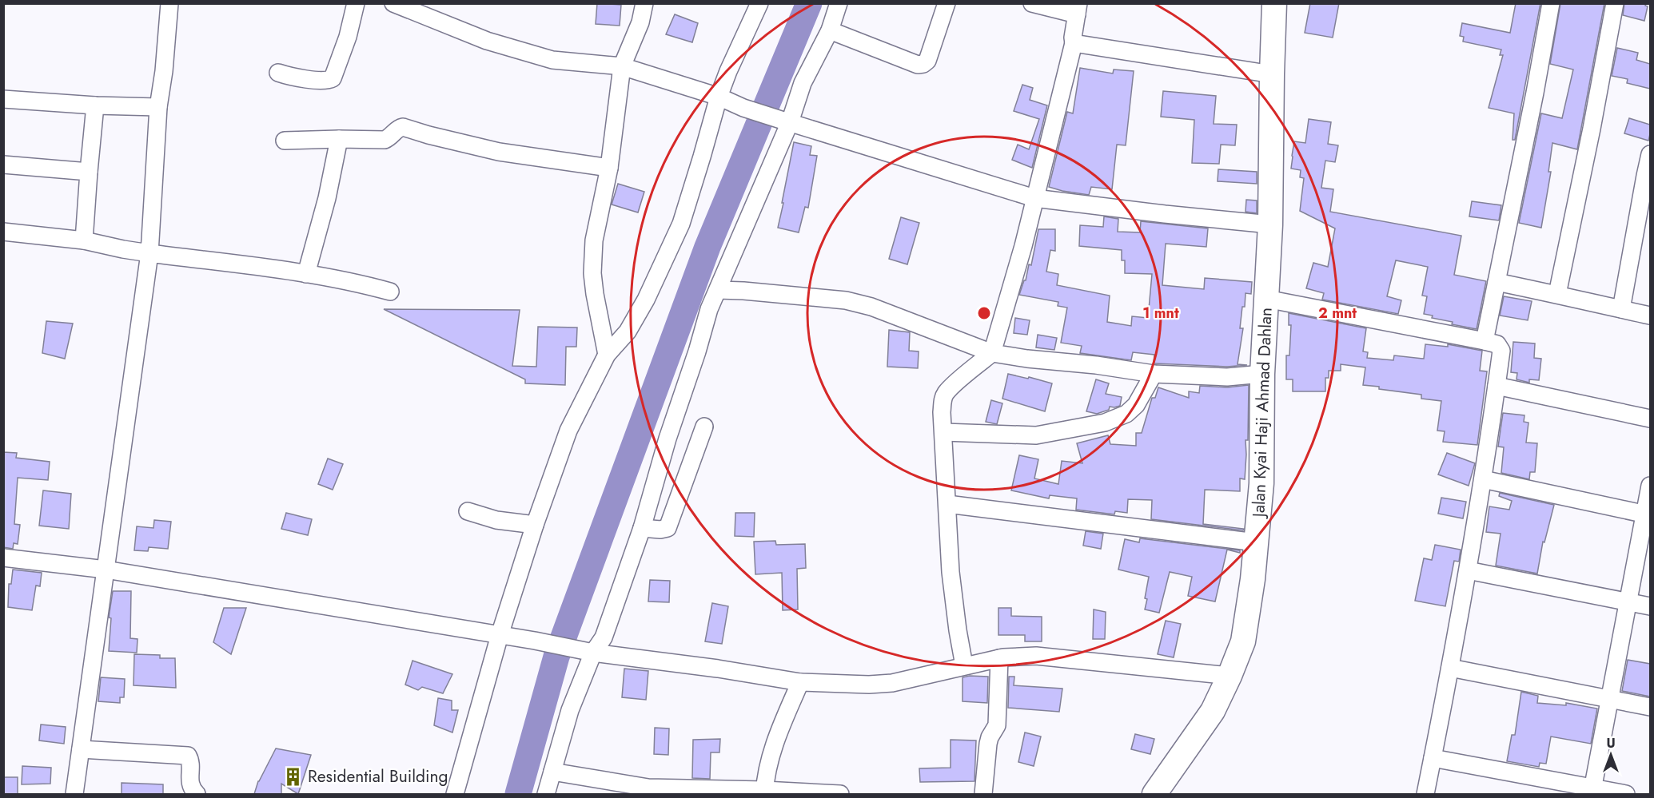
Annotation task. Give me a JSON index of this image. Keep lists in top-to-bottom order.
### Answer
{
  "streets": {
    "street": ["Jalan Kyai Haji Ahmad Dahlan"]
  },
  "places": {
    "building": ["Residential Building"]
  },
  "north": "top",
  "rings": ["1 mnt", "2 mnt"]
}
